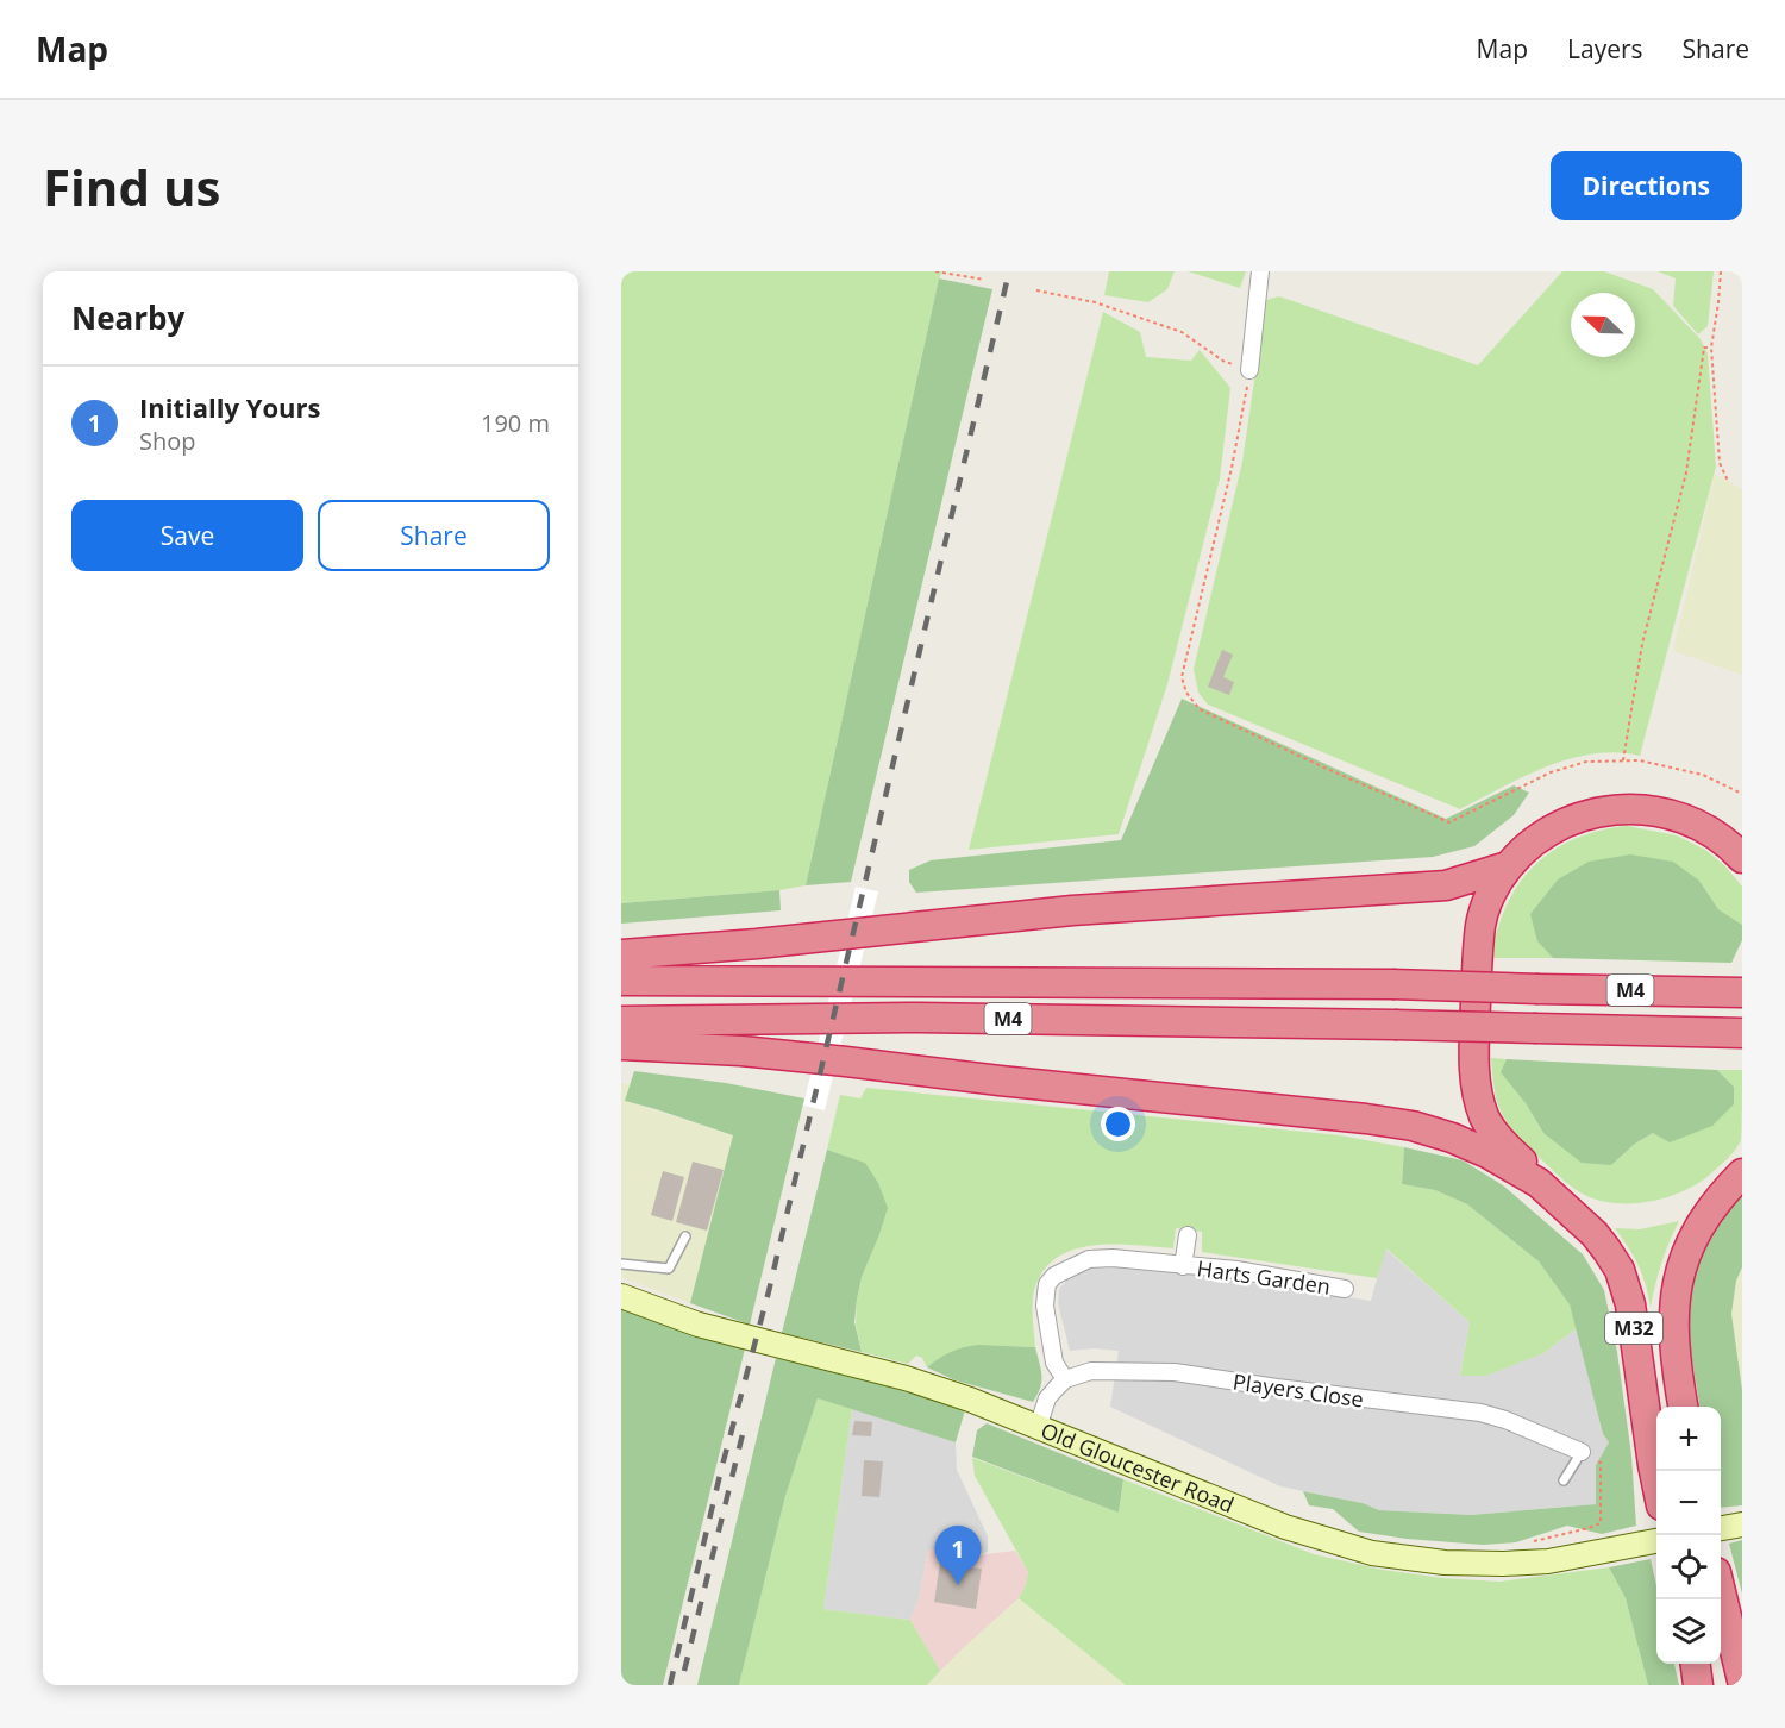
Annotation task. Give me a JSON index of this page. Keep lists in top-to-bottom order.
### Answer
{
  "streets": {
    "highway": ["M4", "M32"],
    "main road": ["Old Gloucester Road"],
    "street": ["Harts Garden", "Players Close"]
  },
  "crossings": [
    ["Harts Garden", "Players Close"]
  ],
  "north": "top left",
  "page": {
    "header": "Map",
    "nav": ["Map", "Layers", "Share"],
    "buttons": [
      "Directions",
      ["Save", "Share"]
    ],
    "title": "Find us",
    "heading": "Nearby",
    "list": [
      {
        "mark": "1",
        "name": "Initially Yours",
        "note": "Shop",
        "value": "190 m"
      }
    ],
    "map_buttons": ["+", "−"],
    "pins": "1"
  }
}
